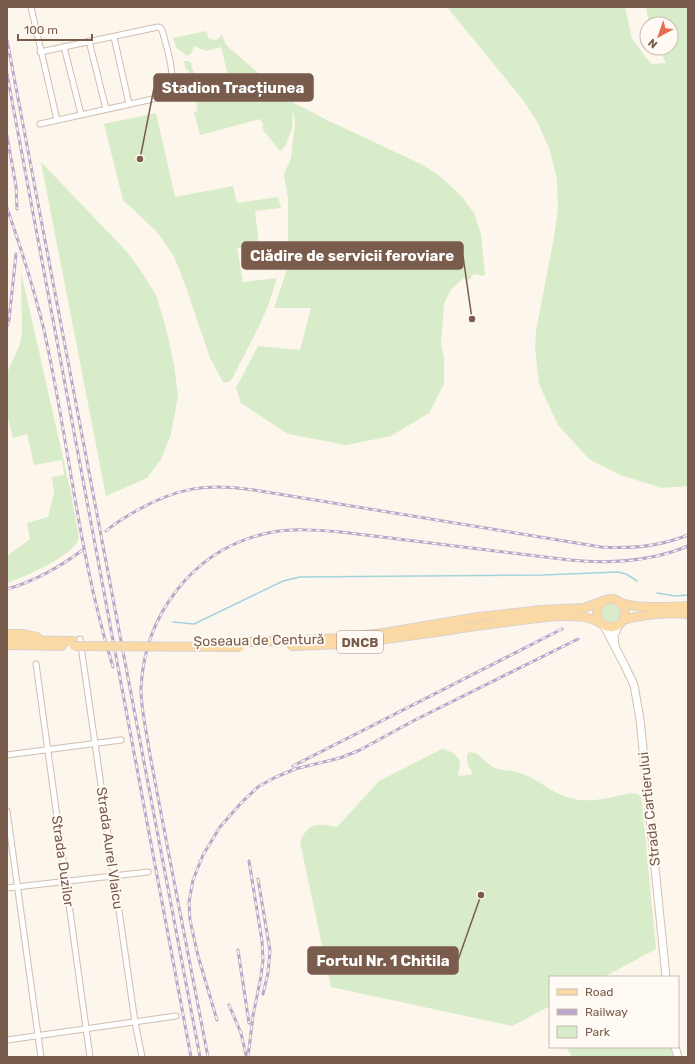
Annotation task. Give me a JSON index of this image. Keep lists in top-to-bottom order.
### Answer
{
  "streets": {
    "main road": ["Șoseaua de Centură", "DNCB"],
    "street": ["Strada Cartierului", "Strada Aurel Vlaicu", "Strada Duzilor"]
  },
  "crossings": [
    ["Șoseaua de Centură", "Strada Cartierului"],
    ["Șoseaua de Centură", "Strada Aurel Vlaicu"]
  ],
  "places": ["Stadion Tracțiunea", "Clădire de servicii feroviare", "Fortul Nr. 1 Chitila"],
  "legend": ["Road", "Railway", "Park"],
  "scale_bar": "100 m",
  "north": "bottom left"
}
